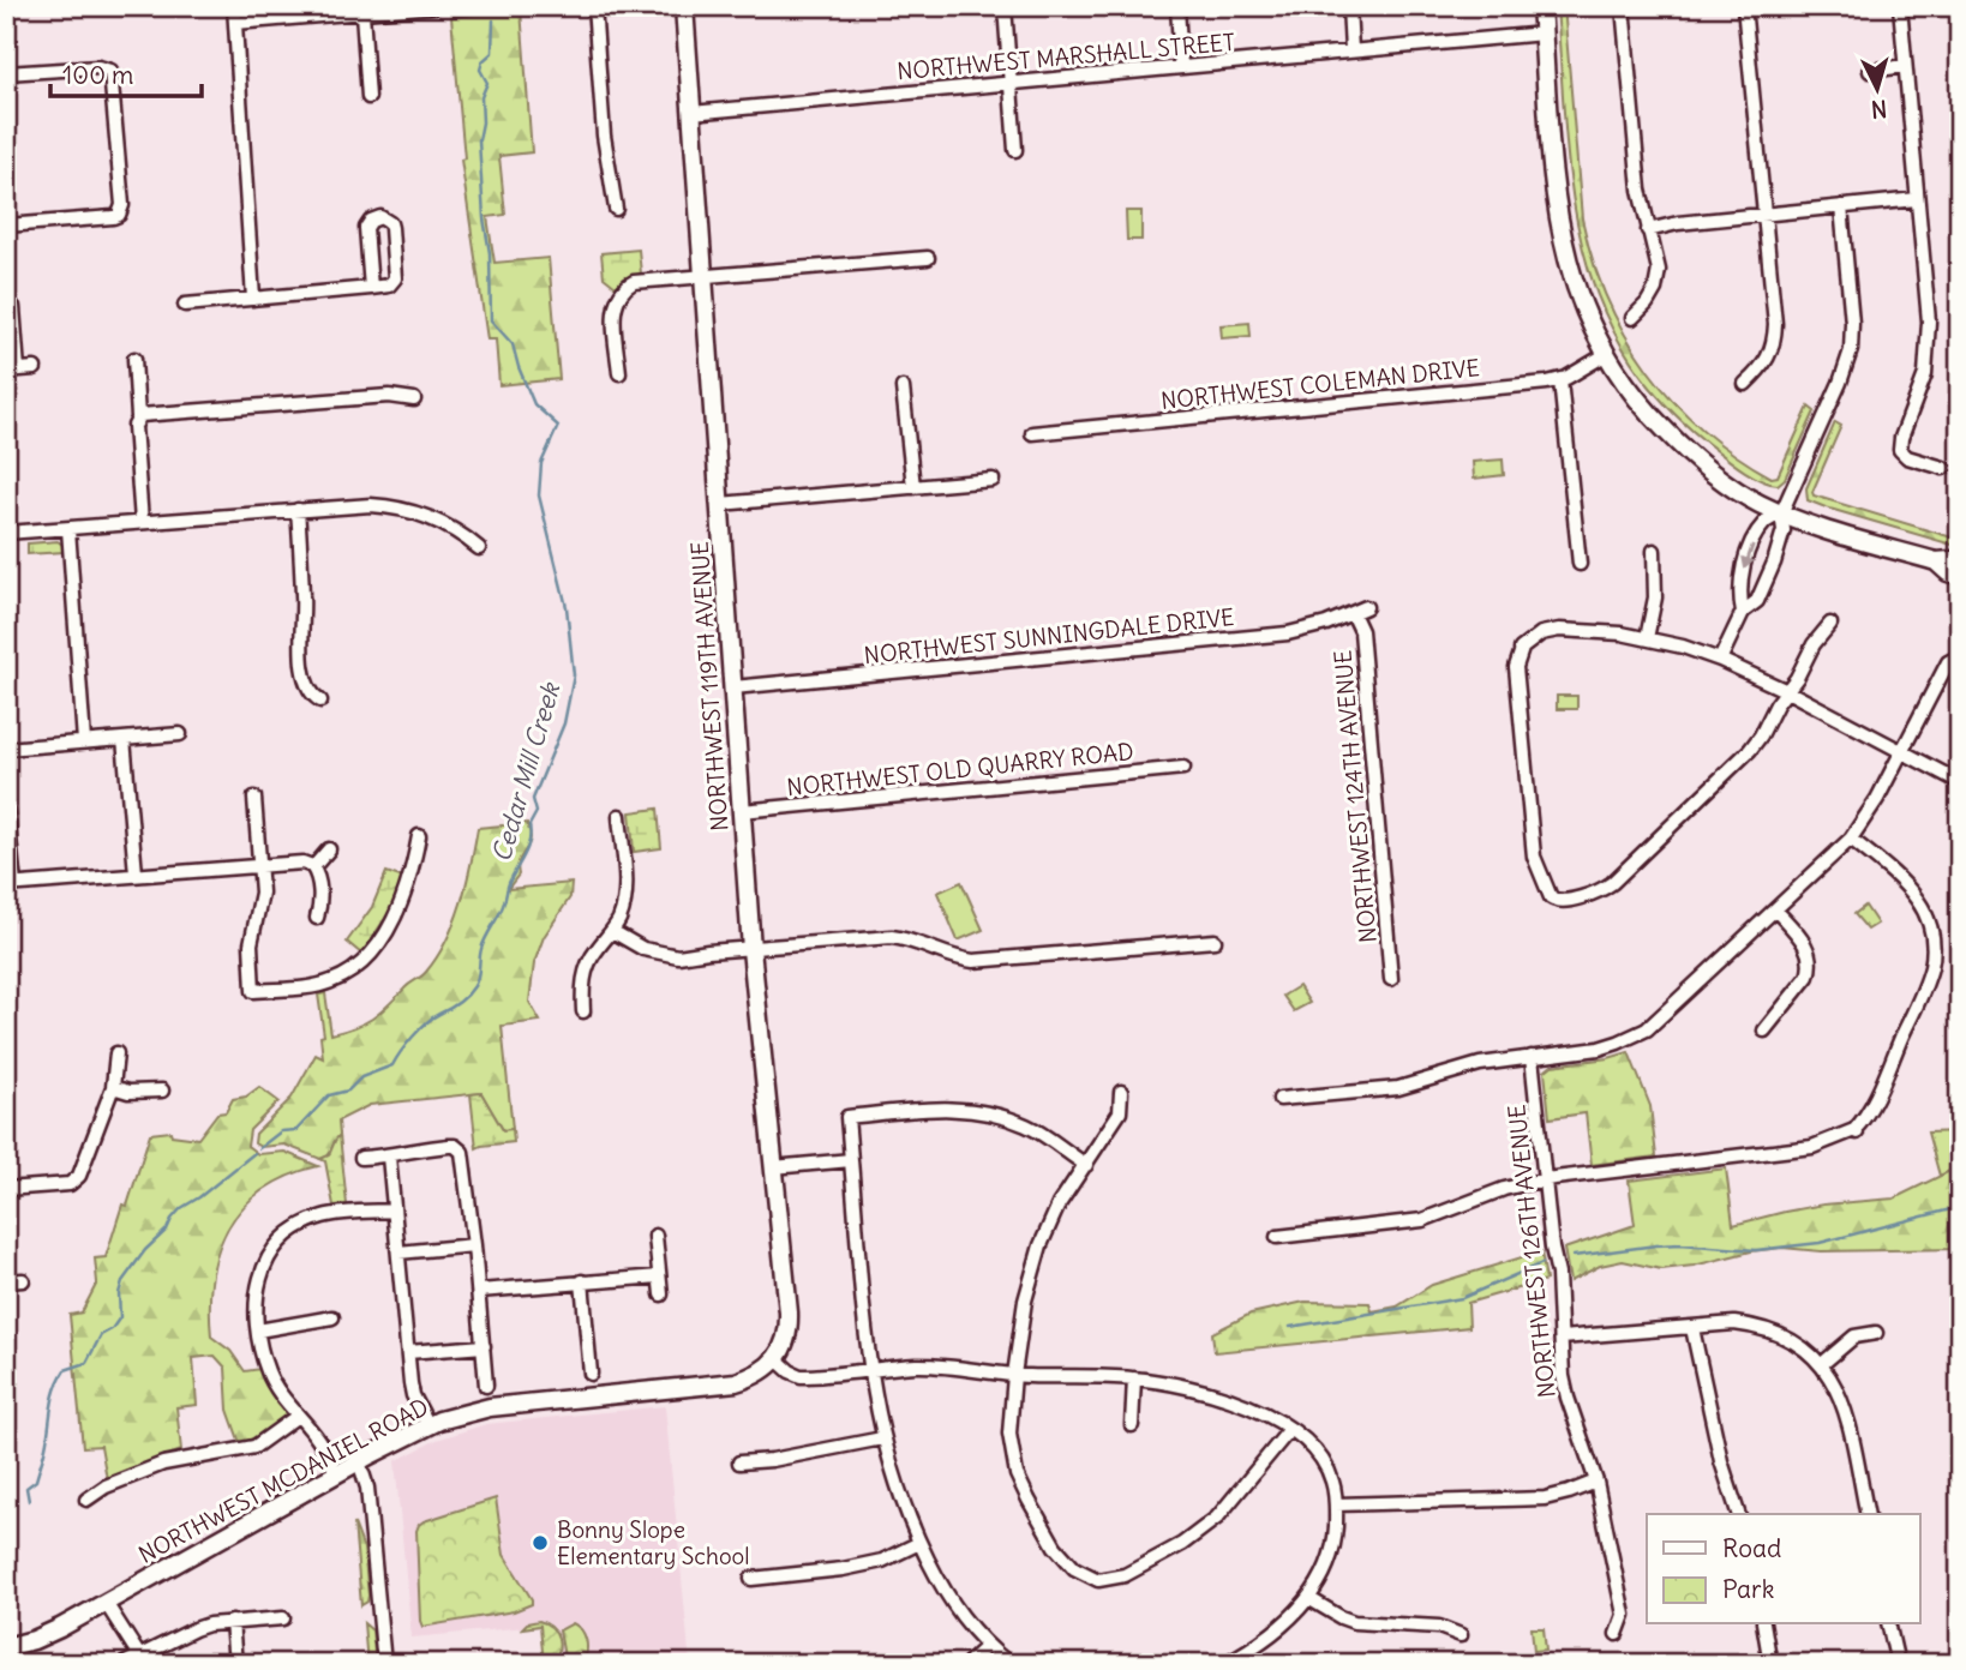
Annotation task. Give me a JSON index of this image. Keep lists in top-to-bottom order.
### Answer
{
  "streets": {
    "street": [
      "NORTHWEST MARSHALL STREET",
      "NORTHWEST COLEMAN DRIVE",
      "NORTHWEST SUNNINGDALE DRIVE",
      "NORTHWEST 119TH AVENUE",
      "NORTHWEST OLD QUARRY ROAD",
      "NORTHWEST 124TH AVENUE",
      "NORTHWEST 126TH AVENUE",
      "NORTHWEST MCDANIEL ROAD"
    ]
  },
  "crossings": [
    ["NORTHWEST MARSHALL STREET", "NORTHWEST 119TH AVENUE"],
    ["NORTHWEST SUNNINGDALE DRIVE", "NORTHWEST 119TH AVENUE"],
    ["NORTHWEST SUNNINGDALE DRIVE", "NORTHWEST 124TH AVENUE"],
    ["NORTHWEST 119TH AVENUE", "NORTHWEST OLD QUARRY ROAD"],
    ["NORTHWEST 119TH AVENUE", "NORTHWEST MCDANIEL ROAD"]
  ],
  "water": ["Cedar Mill Creek"],
  "places": ["Bonny Slope Elementary School"],
  "legend": ["Road", "Park"],
  "scale_bar": "100 m",
  "north": "bottom"
}
